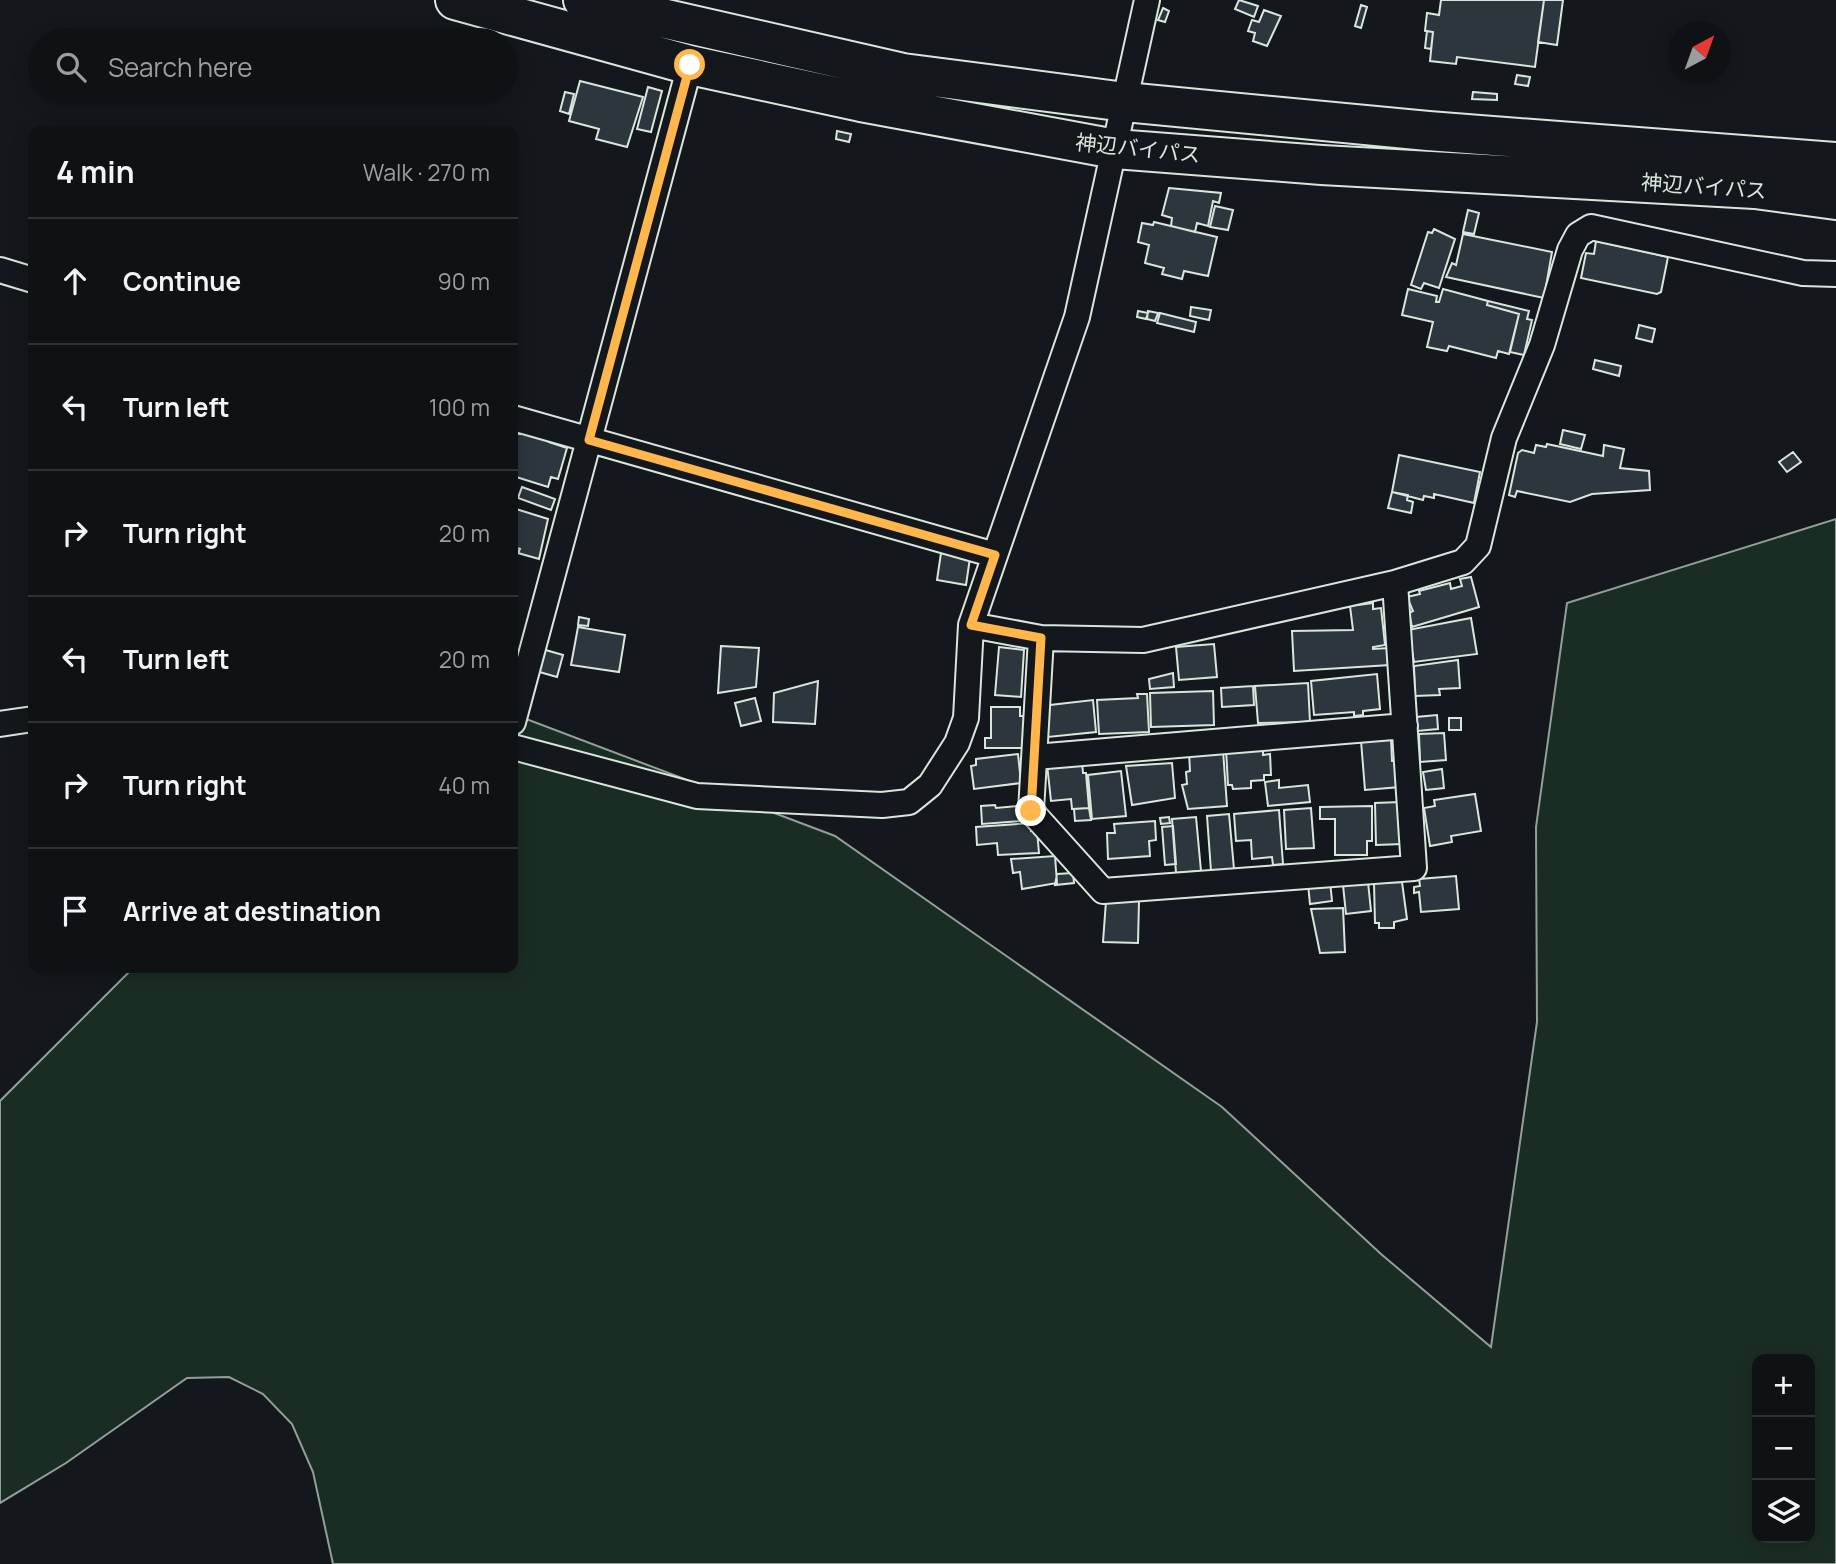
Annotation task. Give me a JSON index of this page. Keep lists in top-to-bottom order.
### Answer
{
  "streets": {
    "highway": ["神辺バイパス"]
  },
  "north": "top right",
  "page": {
    "search": "Search here",
    "heading": ["4 min", "Walk · 270 m"],
    "list": [
      ["Continue", "90 m"],
      ["Turn left", "100 m"],
      ["Turn right", "20 m"],
      ["Turn left", "20 m"],
      ["Turn right", "40 m"],
      "Arrive at destination"
    ],
    "map_buttons": ["+", "−"]
  }
}
